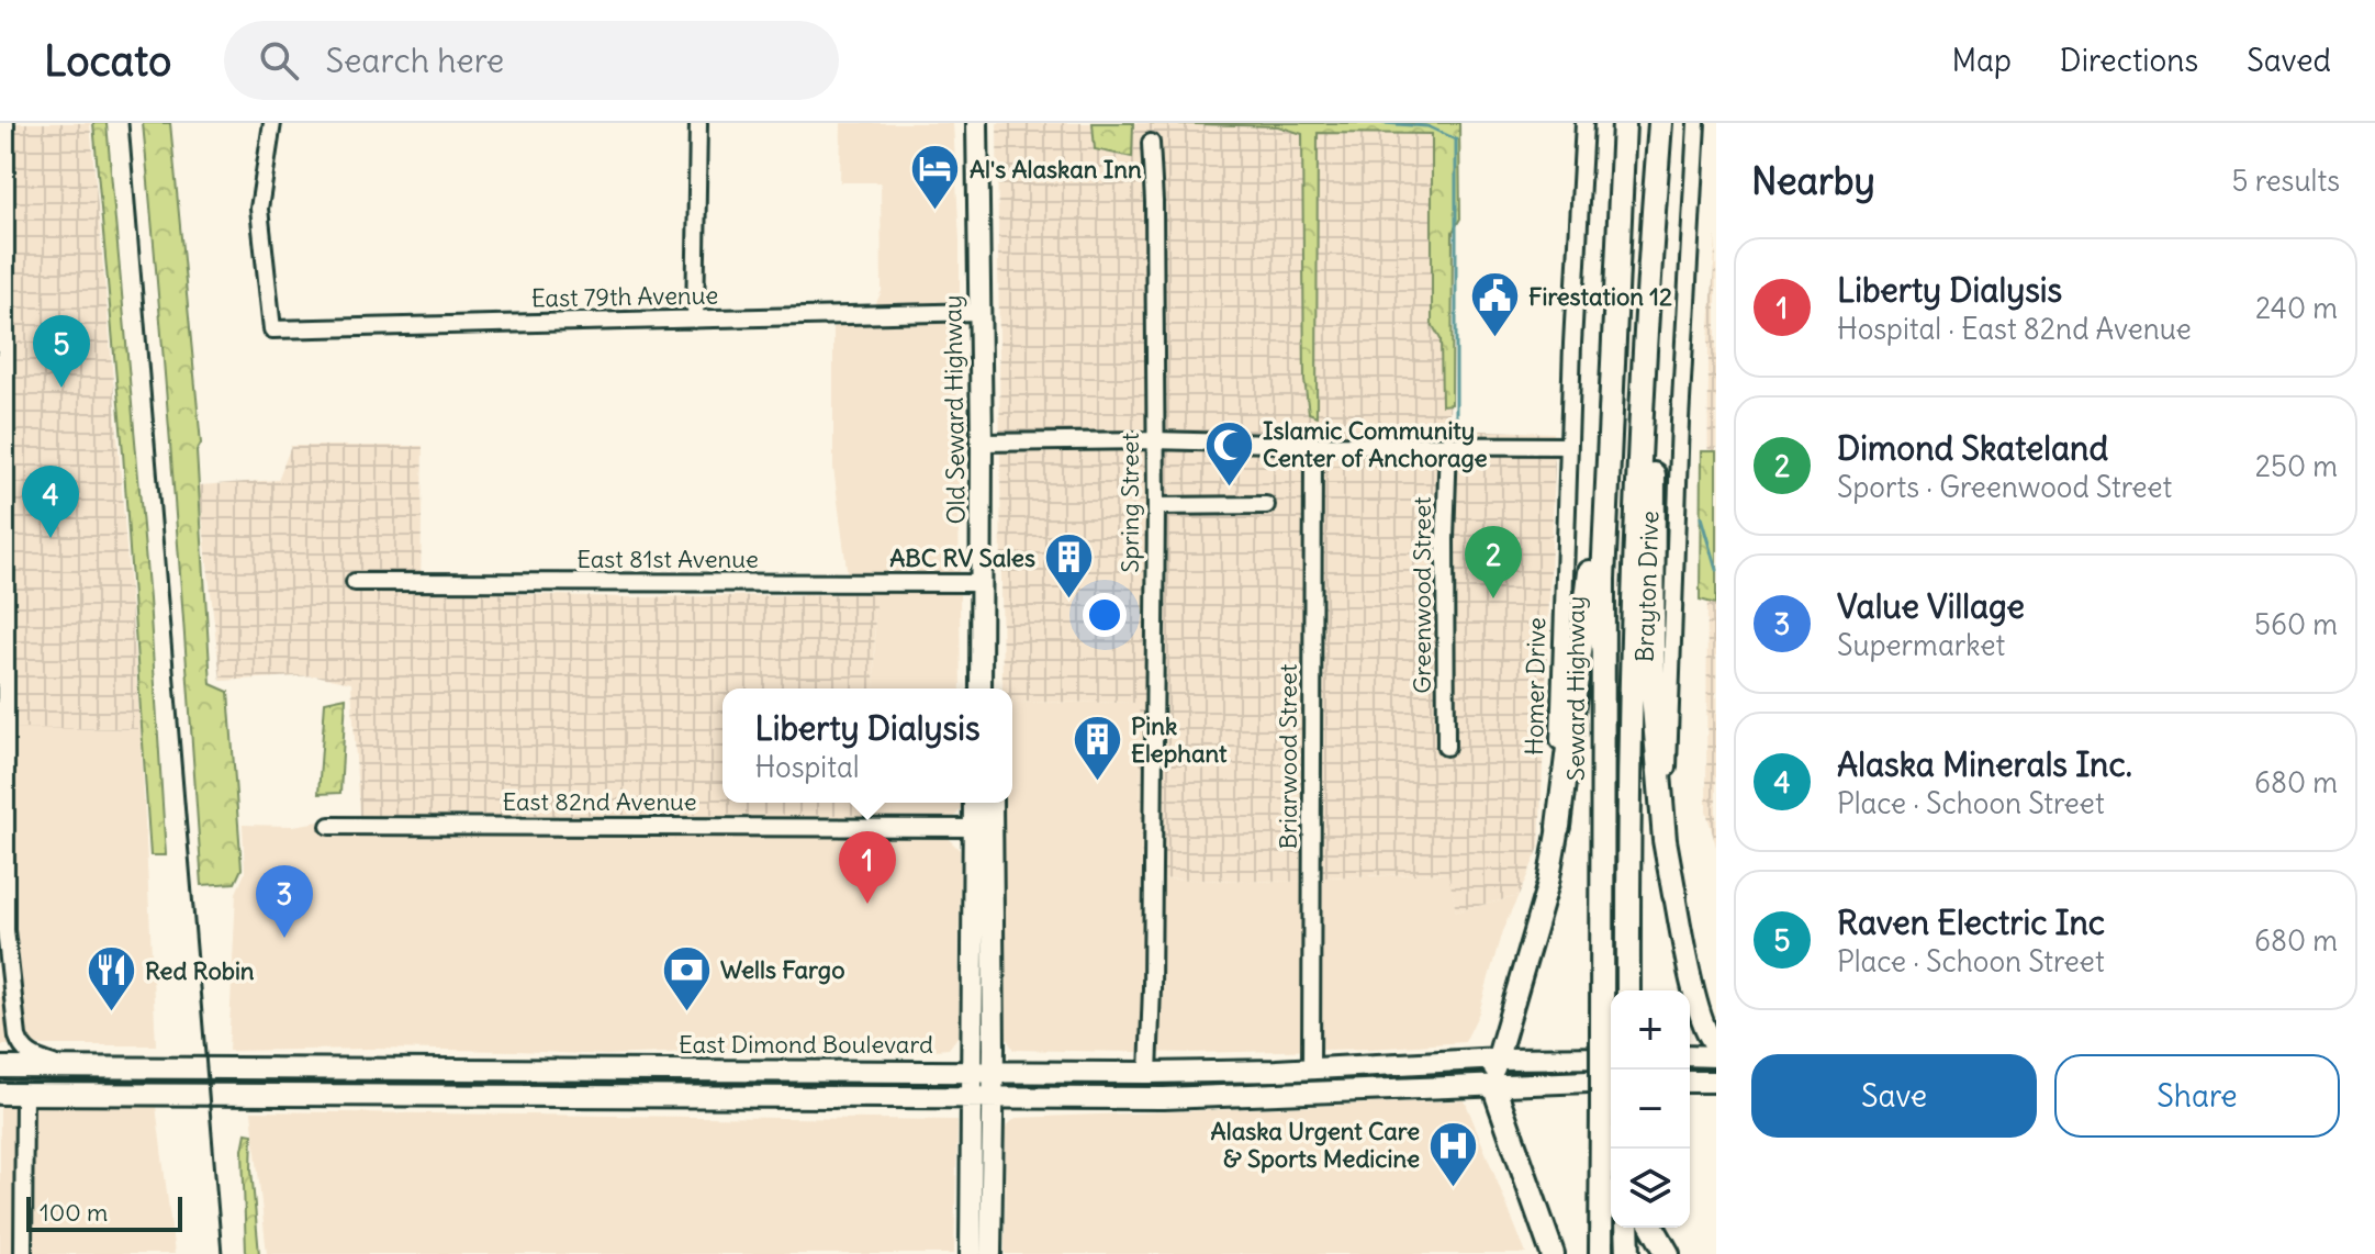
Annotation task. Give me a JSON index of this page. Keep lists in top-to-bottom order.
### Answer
{
  "streets": {
    "highway": ["Seward Highway"],
    "main road": [
      "Old Seward Highway",
      "Brayton Drive",
      "Homer Drive",
      "East Dimond Boulevard"
    ],
    "street": [
      "East 79th Avenue",
      "Spring Street",
      "East 81st Avenue",
      "Greenwood Street",
      "Briarwood Street",
      "East 82nd Avenue"
    ]
  },
  "crossings": [
    ["East 79th Avenue", "Old Seward Highway"],
    ["Old Seward Highway", "East 81st Avenue"],
    ["Spring Street", "East Dimond Boulevard"],
    ["Homer Drive", "East Dimond Boulevard"],
    ["Briarwood Street", "East Dimond Boulevard"]
  ],
  "places": {
    "hotel": ["Al's Alaskan Inn"],
    "public building": ["Firestation 12"],
    "mosque": ["Islamic Community Center of Anchorage"],
    "building": ["ABC RV Sales", "Pink Elephant"],
    "bank": ["Wells Fargo"],
    "restaurant": ["Red Robin"],
    "hospital": ["Alaska Urgent Care & Sports Medicine"]
  },
  "scale_bar": "100 m",
  "page": {
    "header": "Locato",
    "search": "Search here",
    "nav": ["Map", "Directions", "Saved"],
    "heading": ["Nearby", "5 results"],
    "list": [
      {
        "mark": "1",
        "name": "Liberty Dialysis",
        "note": "Hospital · East 82nd Avenue",
        "value": "240 m"
      },
      {
        "mark": "2",
        "name": "Dimond Skateland",
        "note": "Sports · Greenwood Street",
        "value": "250 m"
      },
      {
        "mark": "3",
        "name": "Value Village",
        "note": "Supermarket",
        "value": "560 m"
      },
      {
        "mark": "4",
        "name": "Alaska Minerals Inc.",
        "note": "Place · Schoon Street",
        "value": "680 m"
      },
      {
        "mark": "5",
        "name": "Raven Electric Inc",
        "note": "Place · Schoon Street",
        "value": "680 m"
      }
    ],
    "pins": [
      "5",
      "4",
      "2",
      "1",
      "3"
    ],
    "popup": ["Liberty Dialysis", "Hospital"],
    "map_buttons": ["+", "−"],
    "buttons": ["Save", "Share"],
    "scale": "100 m"
  }
}
